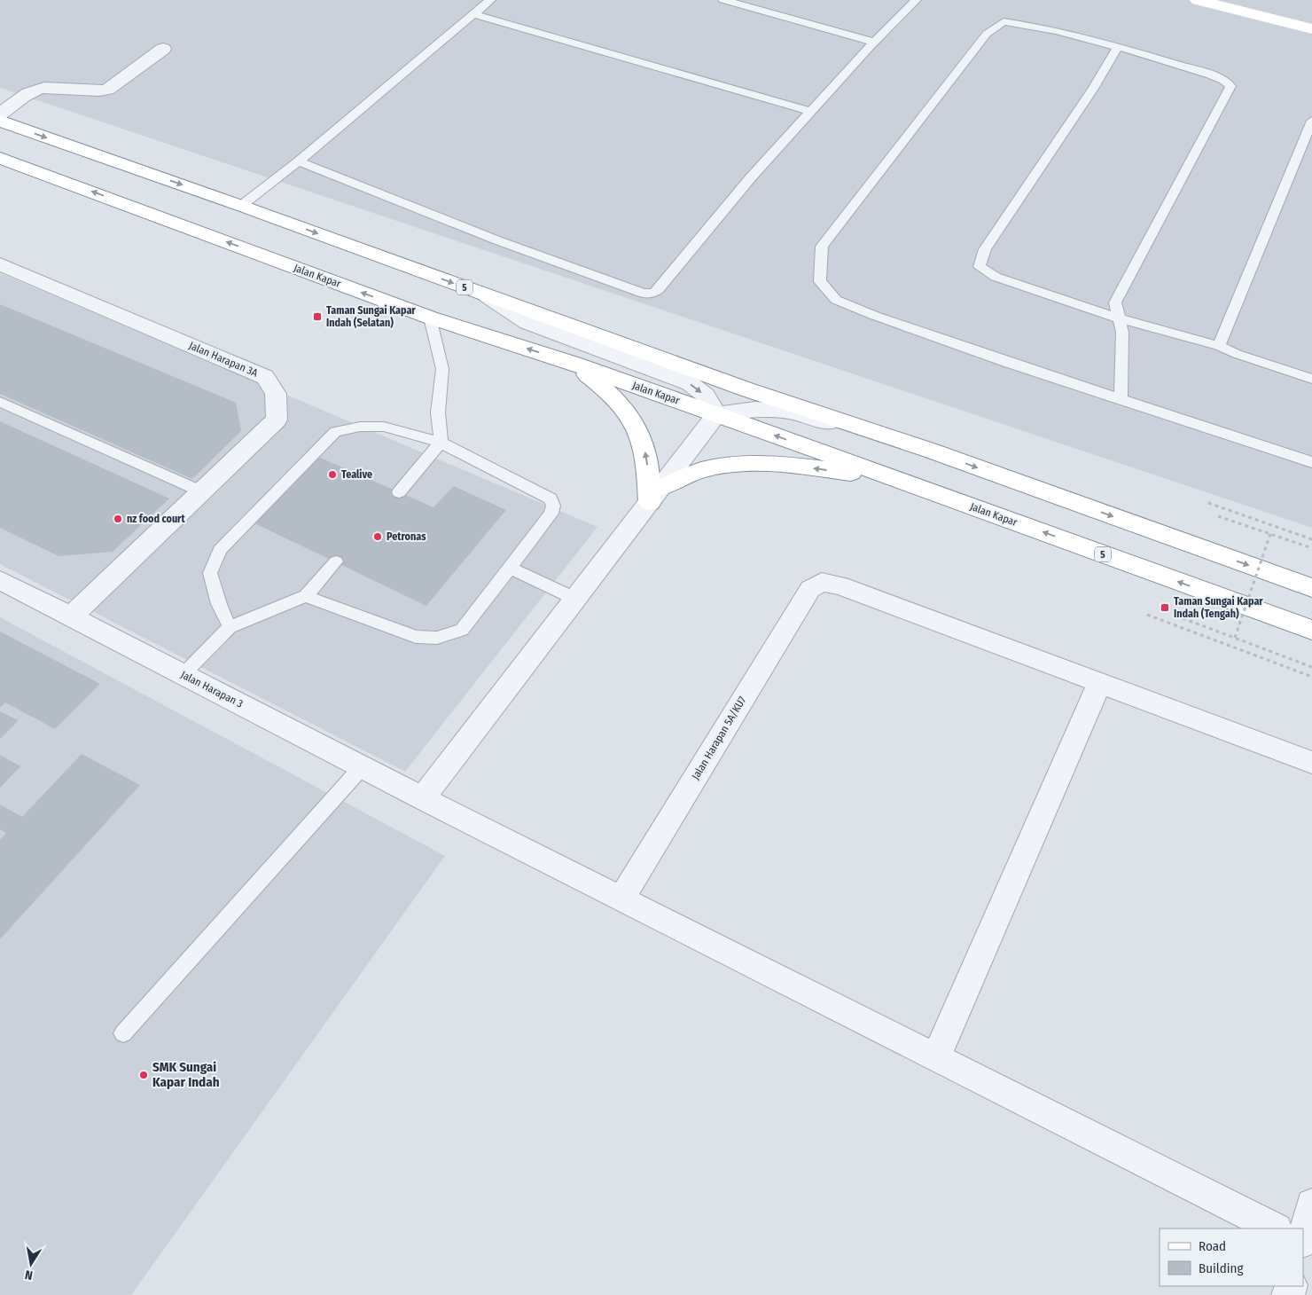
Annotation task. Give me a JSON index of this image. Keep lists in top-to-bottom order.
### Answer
{
  "streets": {
    "main road": ["Jalan Kapar", "5"],
    "street": ["Jalan Harapan 3A", "Jalan Harapan 3", "Jalan Harapan 5A/KU7"]
  },
  "crossings": [
    ["Jalan Harapan 3A", "Jalan Harapan 3"],
    ["Jalan Harapan 3", "Jalan Harapan 5A/KU7"]
  ],
  "places": {
    "transit": ["Taman Sungai Kapar Indah (Selatan)", "Taman Sungai Kapar Indah (Tengah)"],
    "other": [
      "Tealive",
      "nz food court",
      "Petronas",
      "SMK Sungai Kapar Indah"
    ]
  },
  "legend": ["Road", "Building"],
  "north": "bottom"
}
